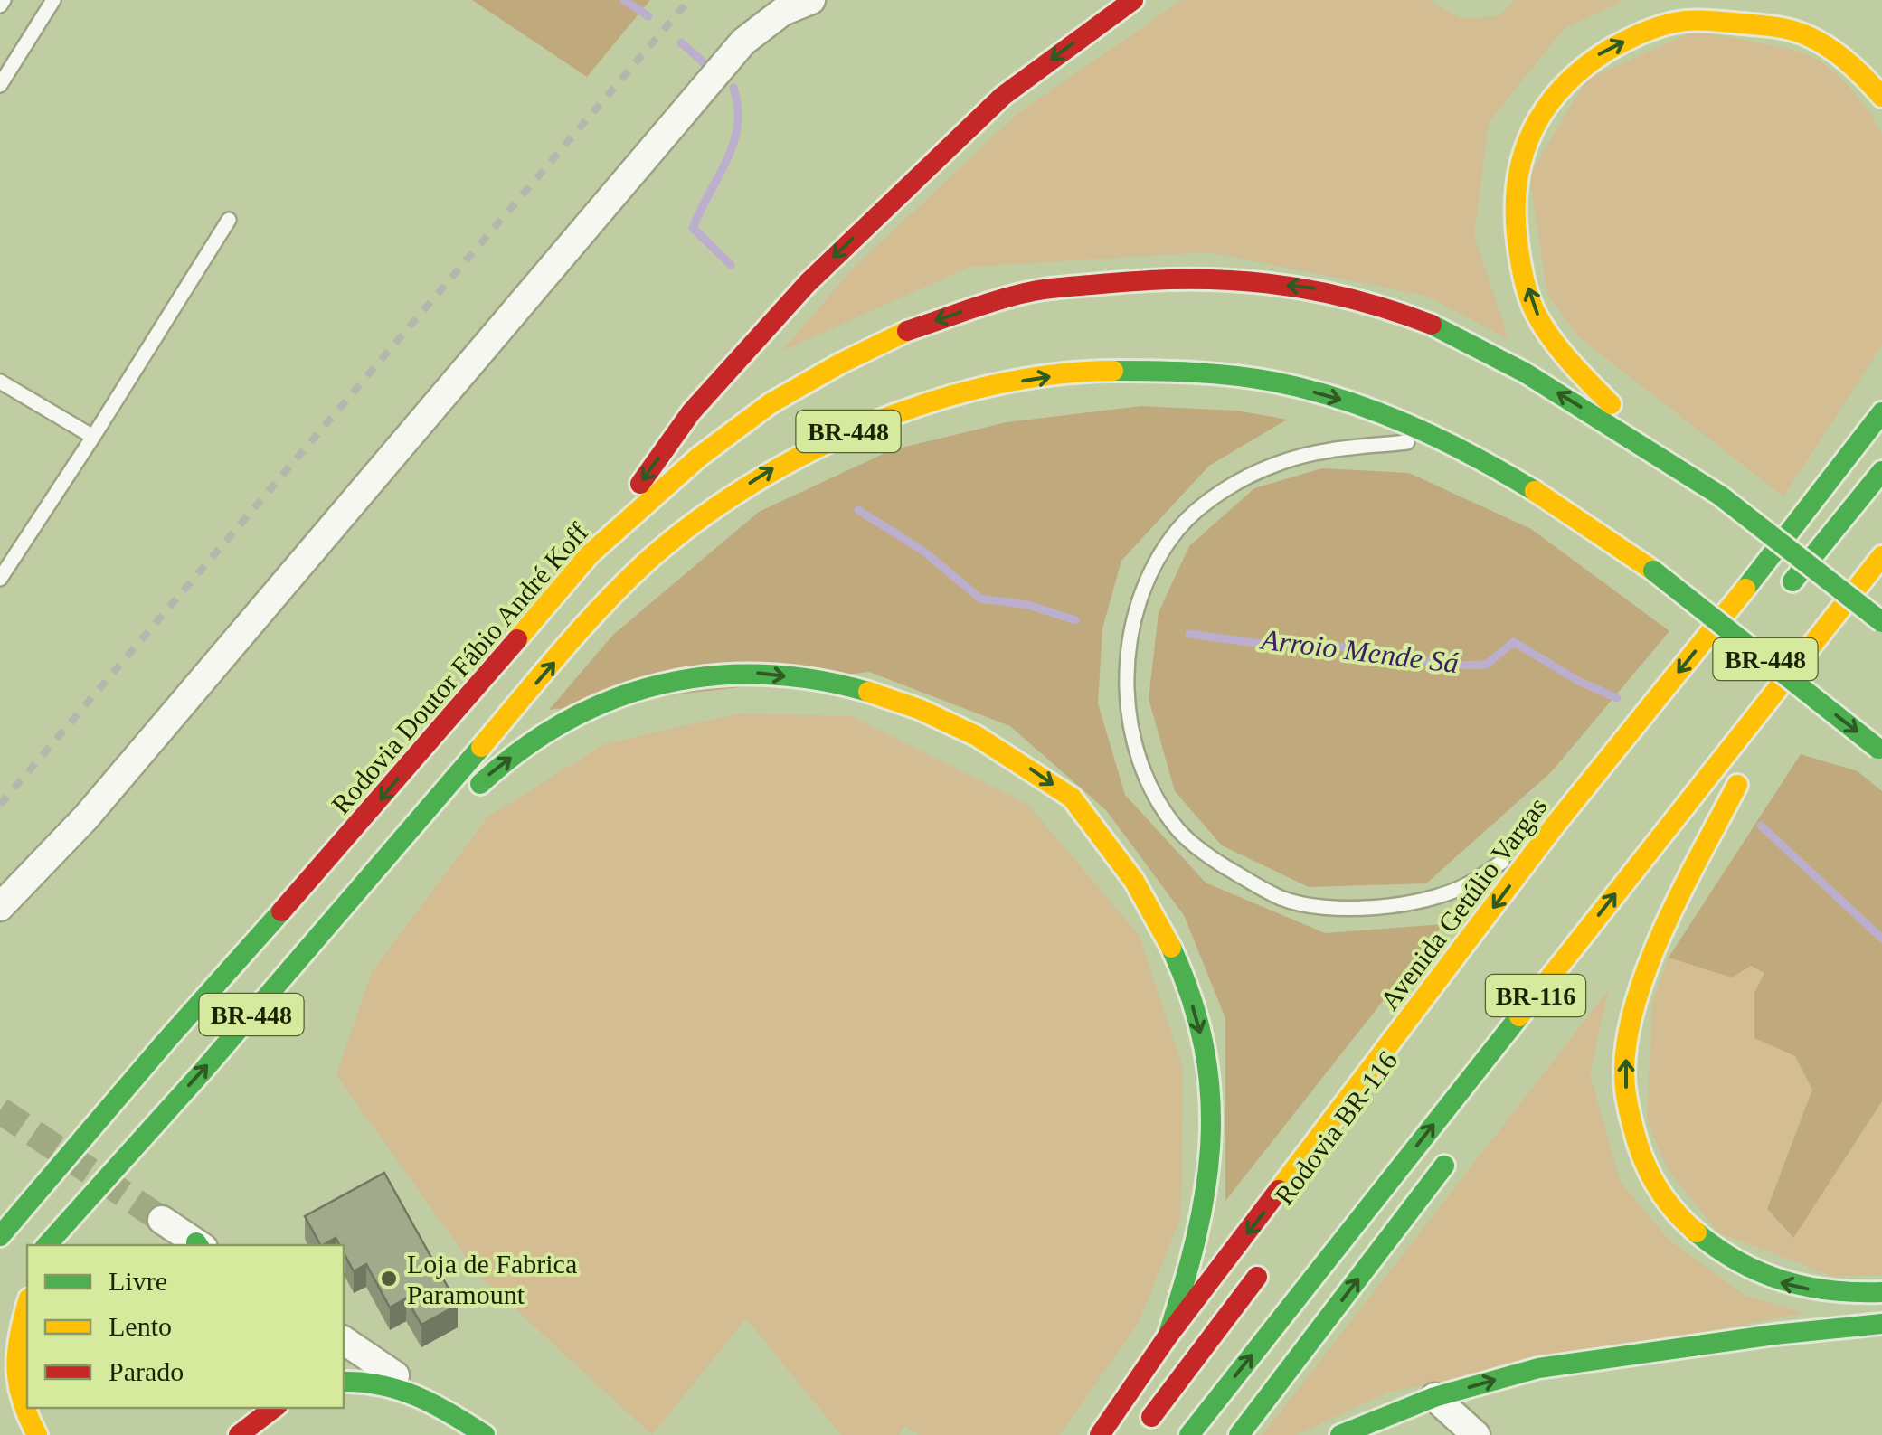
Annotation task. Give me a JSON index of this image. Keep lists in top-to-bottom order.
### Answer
{
  "streets": {
    "highway": [
      "BR-448",
      "Rodovia Doutor Fábio André Koff",
      "Avenida Getúlio Vargas",
      "BR-116"
    ]
  },
  "crossings": [
    ["BR-448", "Rodovia Doutor Fábio André Koff"]
  ],
  "water": ["Arroio Mende Sá"],
  "places": ["Loja de Fabrica Paramount"],
  "legend": ["Livre", "Lento", "Parado"]
}
